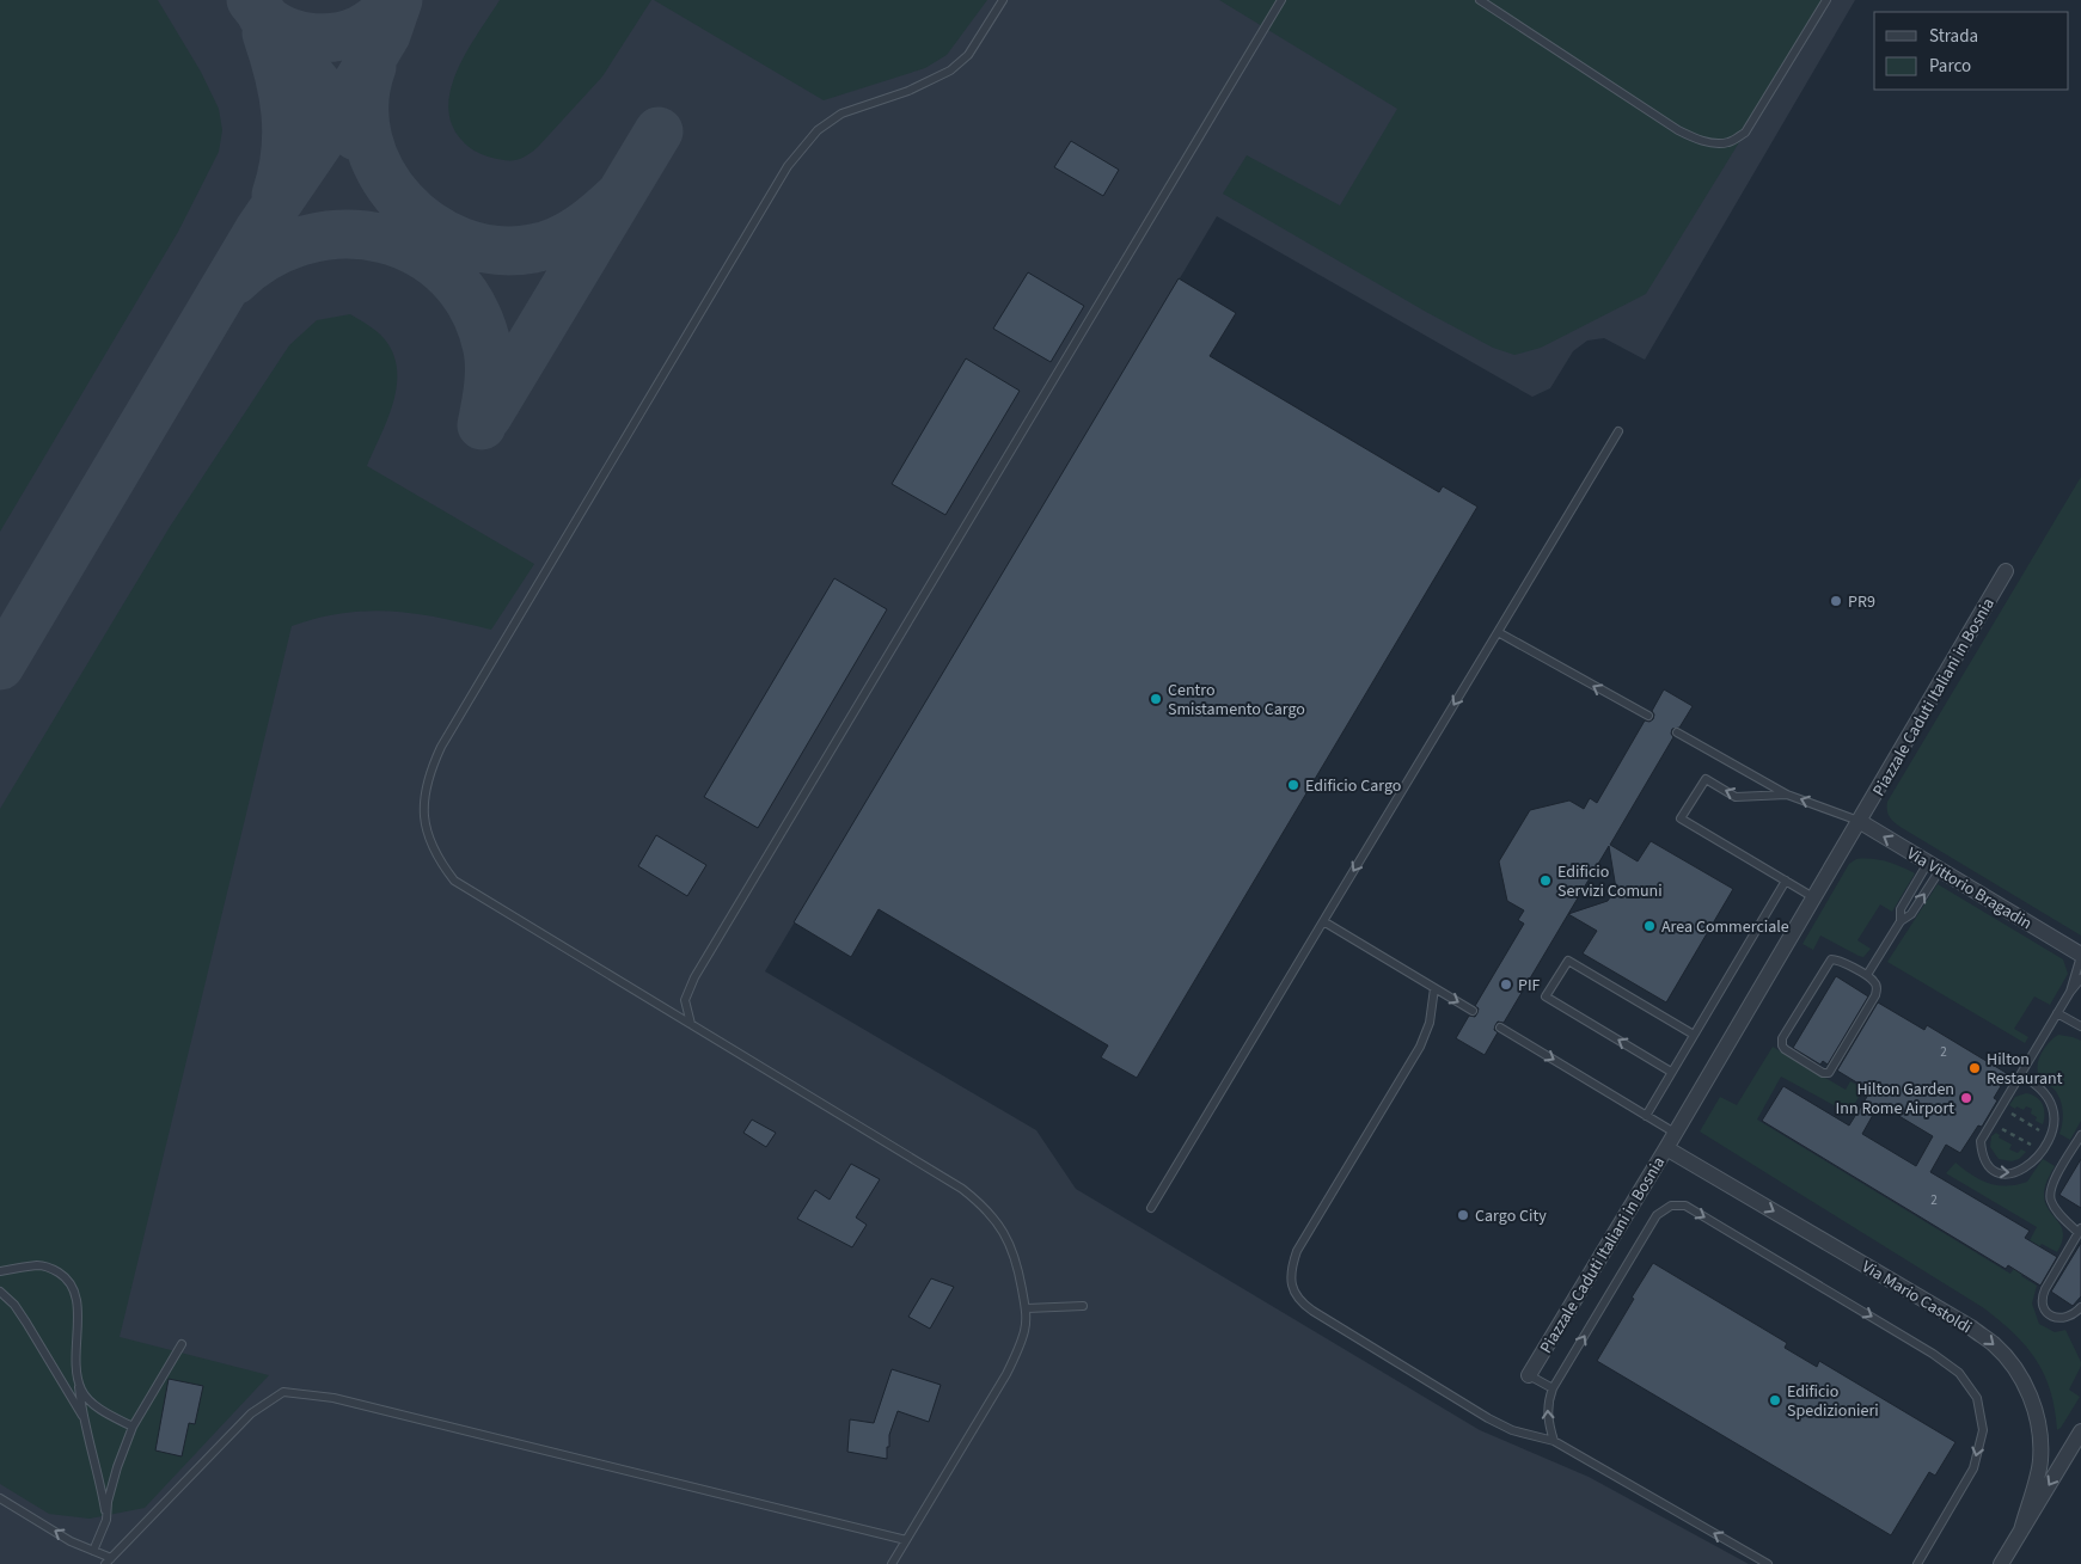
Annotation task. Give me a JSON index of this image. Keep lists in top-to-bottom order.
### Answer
{
  "streets": {
    "street": ["Piazzale Caduti Italiani in Bosnia", "Via Vittorio Bragadin", "Via Mario Castoldi"]
  },
  "crossings": [
    ["Piazzale Caduti Italiani in Bosnia", "Via Vittorio Bragadin"],
    ["Piazzale Caduti Italiani in Bosnia", "Via Mario Castoldi"]
  ],
  "one_way": ["Via Mario Castoldi"],
  "places": [
    "PR9",
    "Centro Smistamento Cargo",
    "Edificio Cargo",
    "Edificio Servizi Comuni",
    "Area Commerciale",
    "PIF",
    "Hilton Restaurant",
    "Hilton Garden Inn Rome Airport",
    "Cargo City",
    "Edificio Spedizionieri"
  ],
  "house_numbers": ["2", "2"],
  "legend": ["Strada", "Parco"]
}
